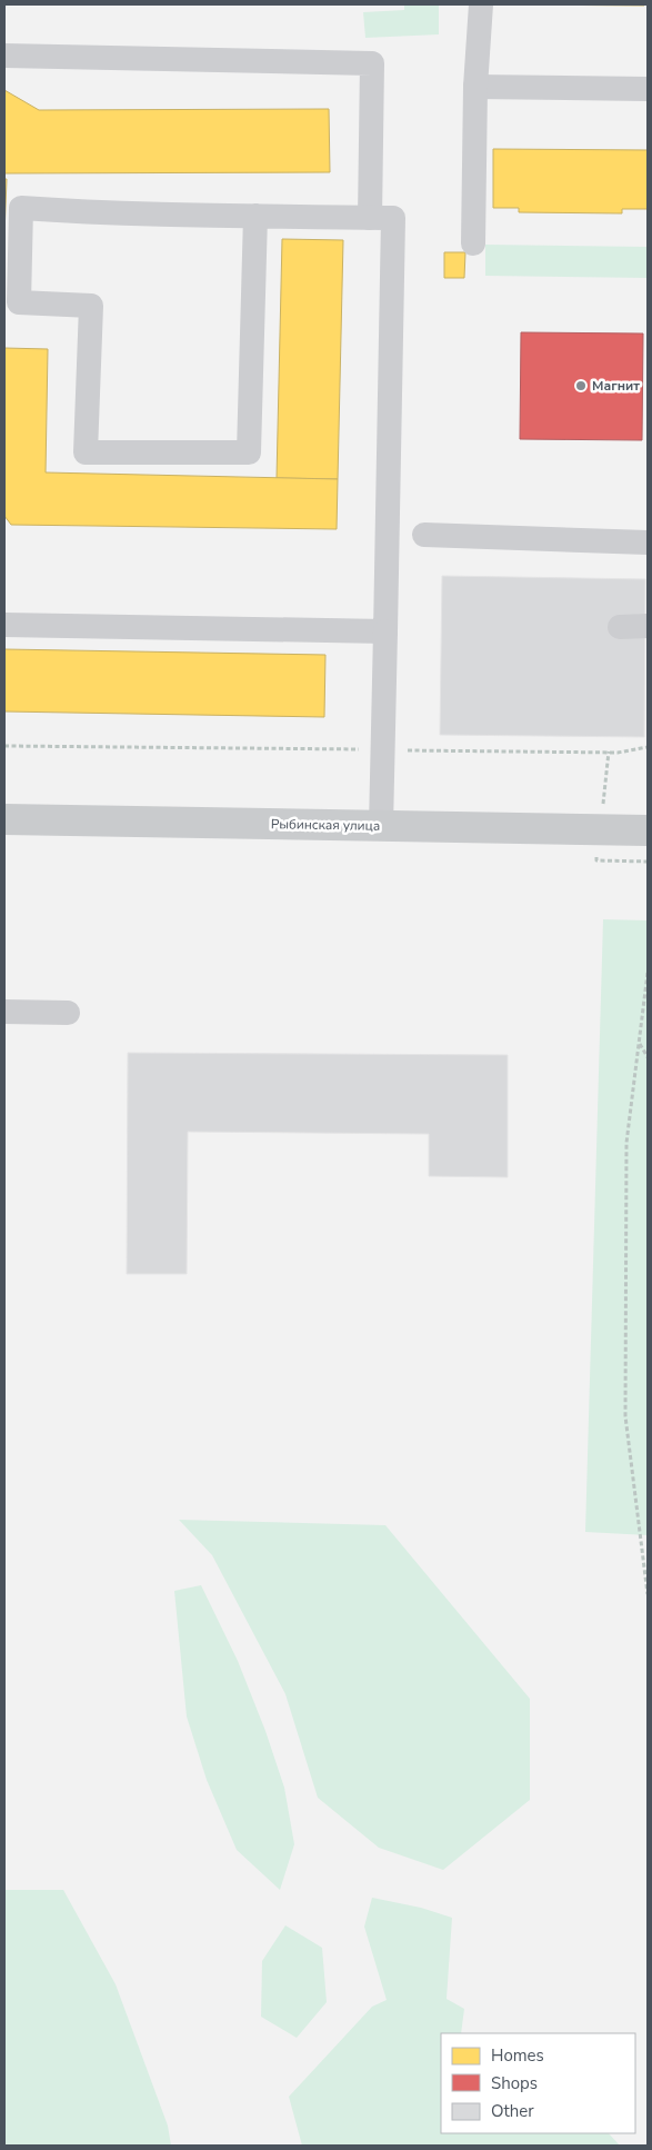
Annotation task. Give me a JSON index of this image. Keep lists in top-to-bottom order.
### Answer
{
  "streets": {
    "main road": ["Рыбинская улица"]
  },
  "places": ["Магнит"],
  "legend": ["Homes", "Shops", "Other"]
}
